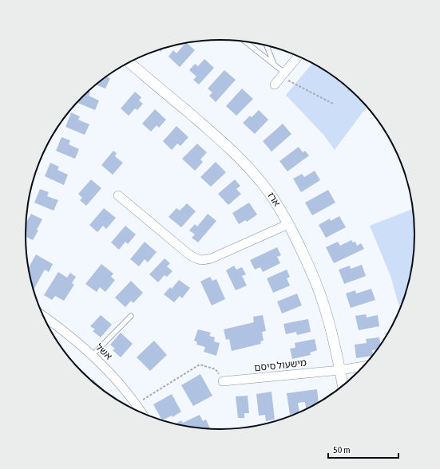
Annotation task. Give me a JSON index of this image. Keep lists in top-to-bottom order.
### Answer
{
  "streets": {
    "street": ["ארז", "אשל", "מישעול סיסם"]
  },
  "crossings": [
    ["ארז", "מישעול סיסם"]
  ],
  "scale_bar": "50 m"
}
